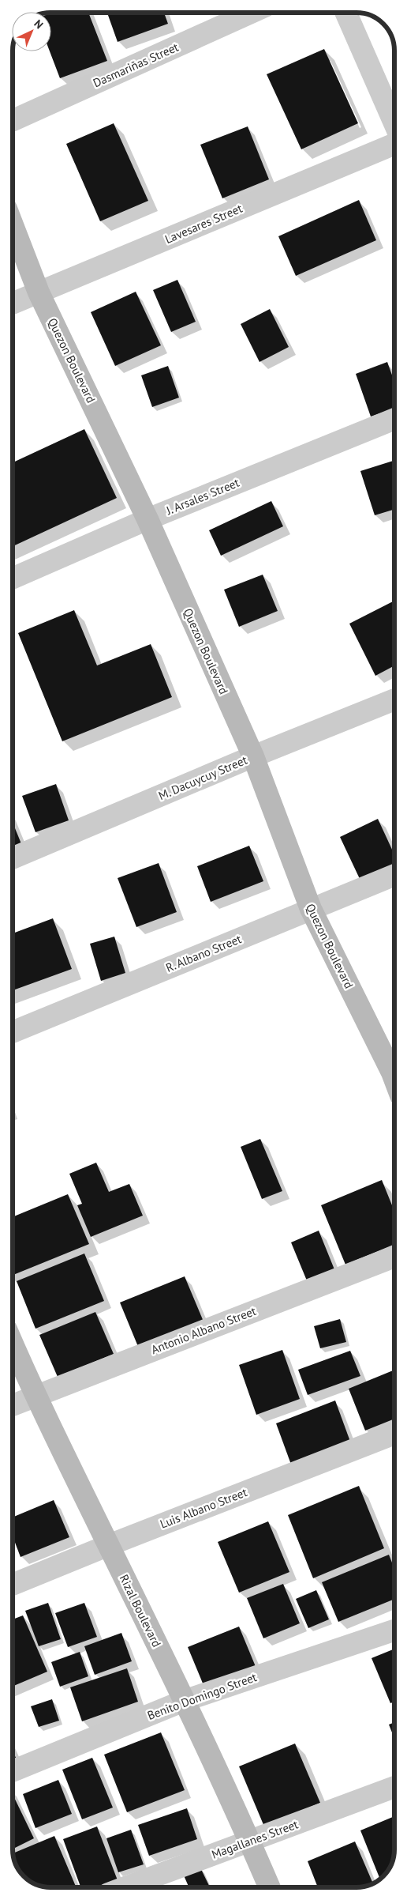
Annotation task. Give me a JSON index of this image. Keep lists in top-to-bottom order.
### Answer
{
  "streets": {
    "street": [
      "Dasmariñas Street",
      "Lavesares Street",
      "Quezon Boulevard",
      "J. Arsales Street",
      "M. Dacuycuy Street",
      "R. Albano Street",
      "Antonio Albano Street",
      "Luis Albano Street",
      "Rizal Boulevard",
      "Benito Domingo Street",
      "Magallanes Street"
    ]
  },
  "crossings": [
    ["Lavesares Street", "Quezon Boulevard"],
    ["Quezon Boulevard", "J. Arsales Street"],
    ["Quezon Boulevard", "M. Dacuycuy Street"],
    ["Quezon Boulevard", "R. Albano Street"],
    ["Antonio Albano Street", "Rizal Boulevard"],
    ["Luis Albano Street", "Rizal Boulevard"],
    ["Rizal Boulevard", "Benito Domingo Street"],
    ["Rizal Boulevard", "Magallanes Street"]
  ],
  "north": "top right"
}
